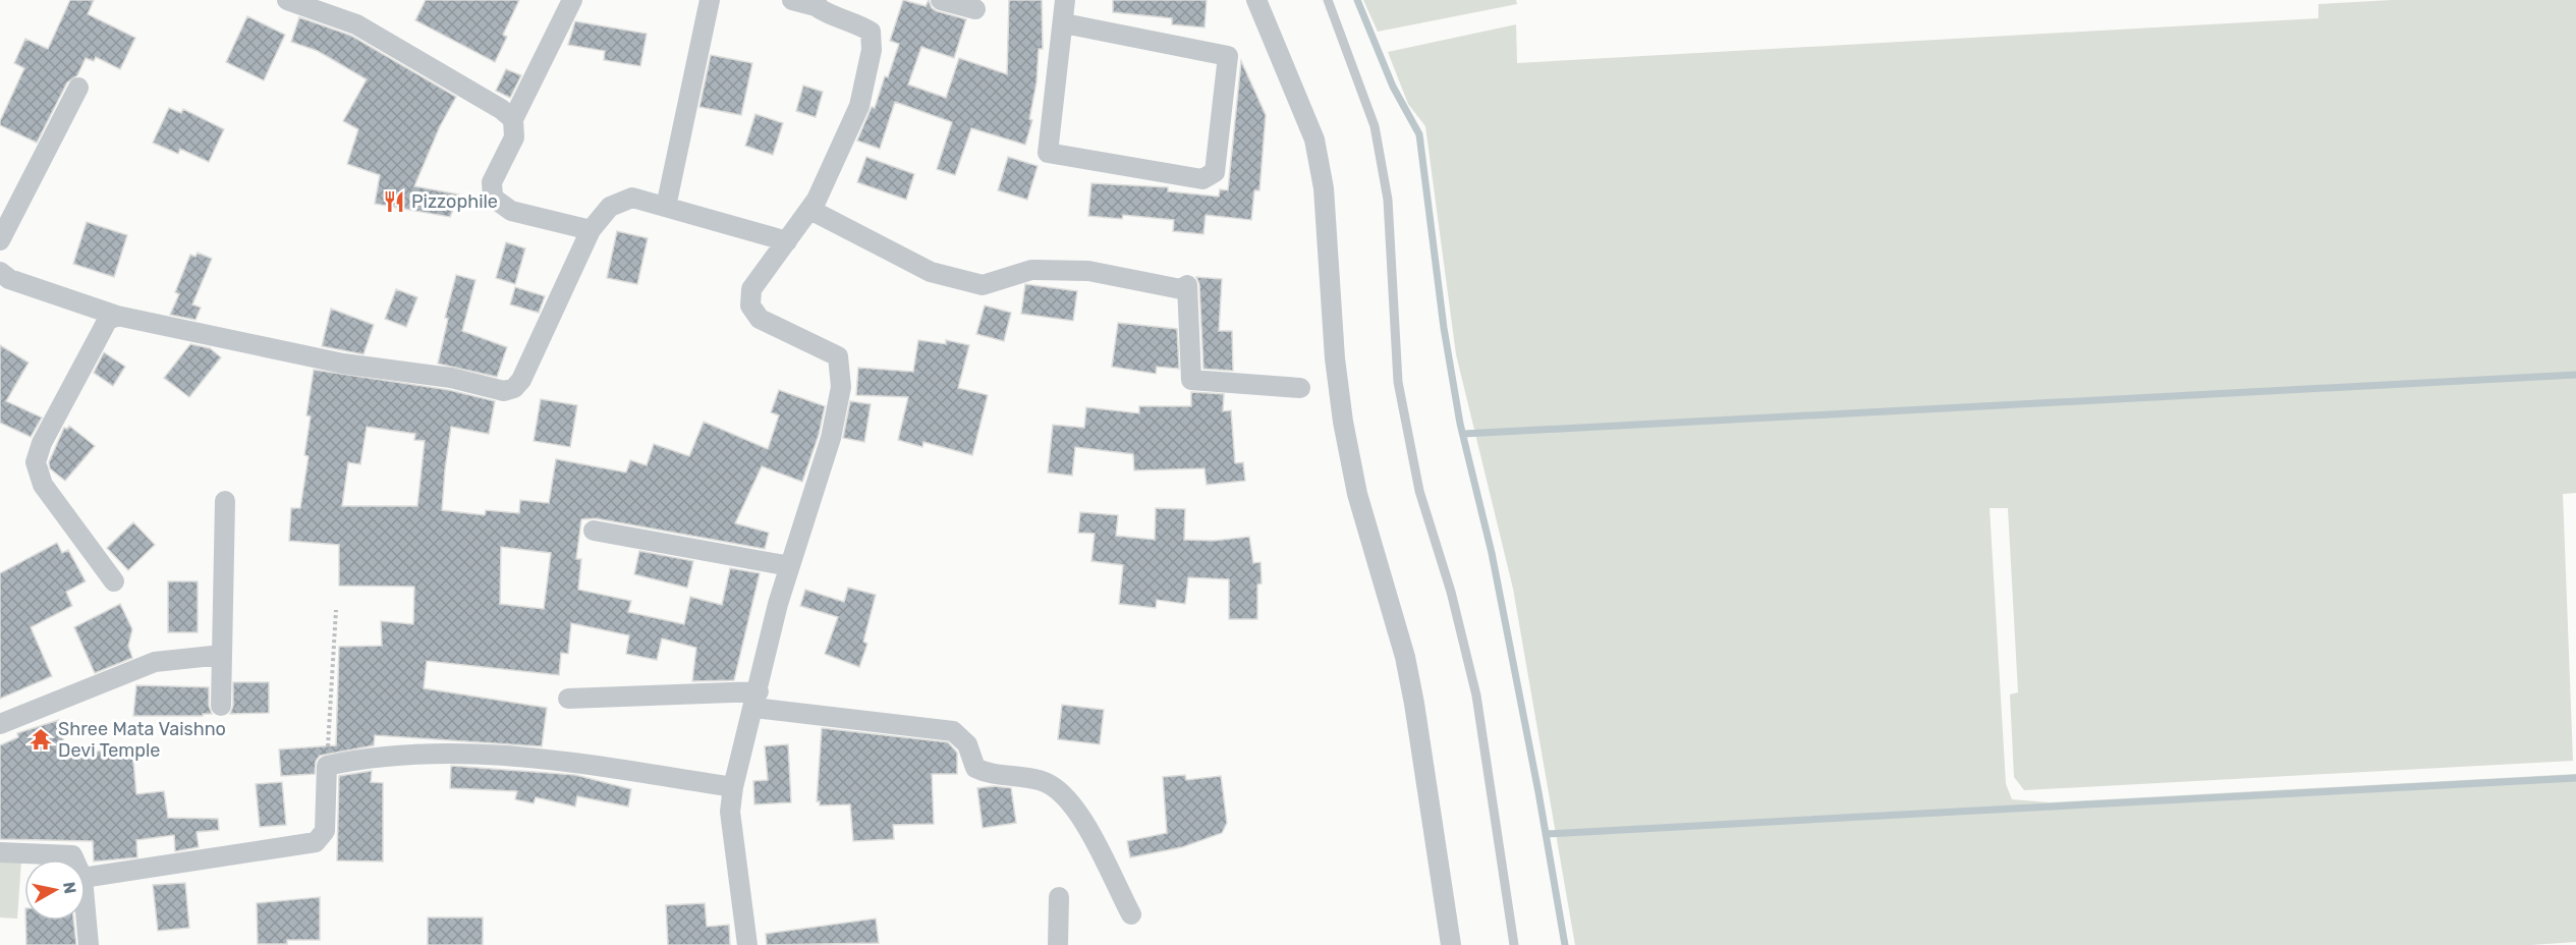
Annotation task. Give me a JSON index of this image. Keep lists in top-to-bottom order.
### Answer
{
  "places": {
    "restaurant": ["Pizzophile"],
    "temple": ["Shree Mata Vaishno Devi Temple"]
  },
  "north": "right"
}
